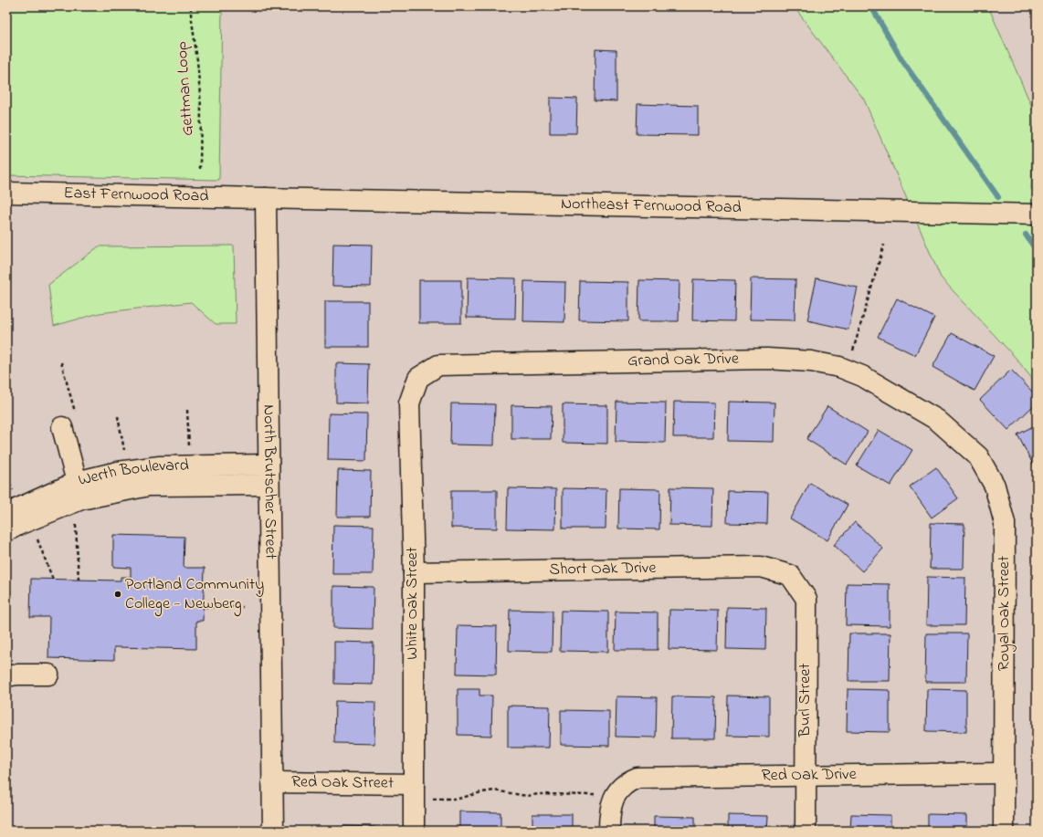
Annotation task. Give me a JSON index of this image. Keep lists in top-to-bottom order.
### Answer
{
  "streets": {
    "street": [
      "East Fernwood Road",
      "Northeast Fernwood Road",
      "Grand Oak Drive",
      "Werth Boulevard",
      "North Brutscher Street",
      "Short Oak Drive",
      "White Oak Street",
      "Royal Oak Street",
      "Burl Street",
      "Red Oak Drive",
      "Red Oak Street"
    ],
    "path": ["Gettman Loop"]
  },
  "crossings": [
    ["East Fernwood Road", "Northeast Fernwood Road"],
    ["East Fernwood Road", "North Brutscher Street"],
    ["Northeast Fernwood Road", "North Brutscher Street"],
    ["Grand Oak Drive", "White Oak Street"],
    ["Grand Oak Drive", "Royal Oak Street"],
    ["Werth Boulevard", "North Brutscher Street"],
    ["North Brutscher Street", "Red Oak Street"],
    ["Short Oak Drive", "White Oak Street"],
    ["Short Oak Drive", "Burl Street"],
    ["White Oak Street", "Red Oak Street"],
    ["Royal Oak Street", "Red Oak Drive"],
    ["Burl Street", "Red Oak Drive"]
  ],
  "places": ["Portland Community College - Newberg"]
}
